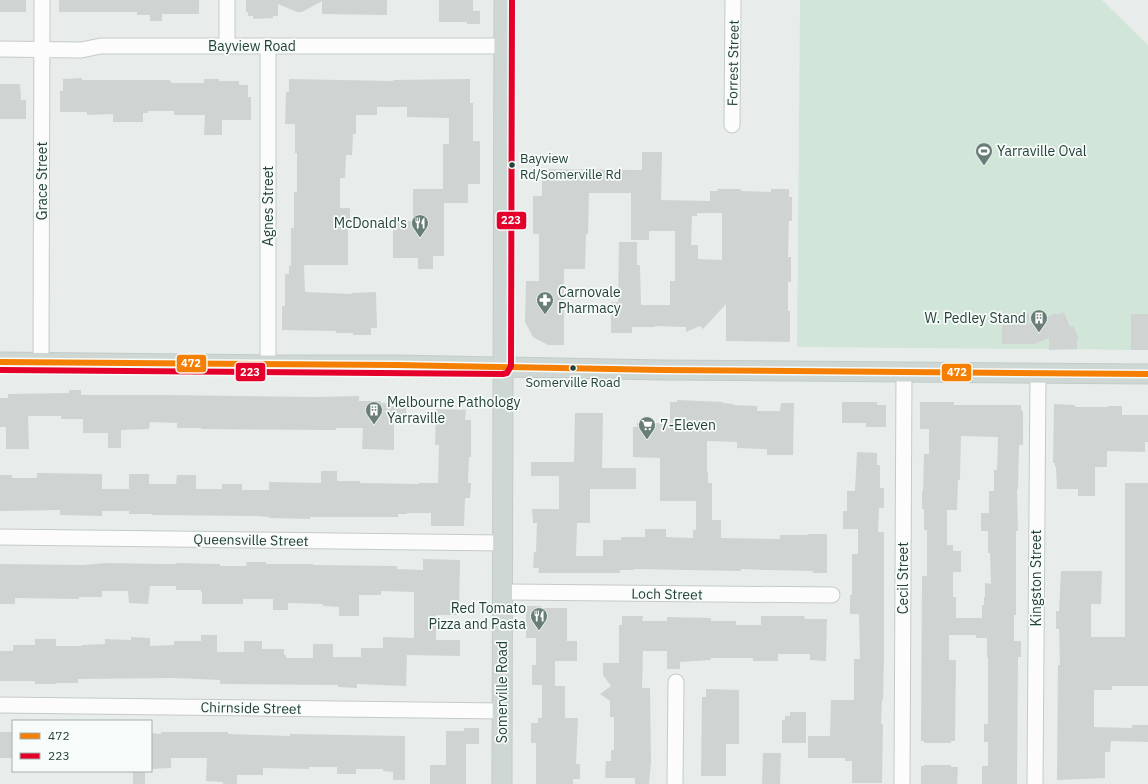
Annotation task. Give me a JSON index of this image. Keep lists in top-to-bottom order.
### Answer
{
  "streets": {
    "main road": ["Somerville Road"],
    "street": [
      "Bayview Road",
      "Forrest Street",
      "Grace Street",
      "Agnes Street",
      "Queensville Street",
      "Cecil Street",
      "Kingston Street",
      "Loch Street",
      "Chirnside Street"
    ]
  },
  "crossings": [
    ["Bayview Road", "Grace Street"],
    ["Bayview Road", "Agnes Street"],
    ["Bayview Road", "Somerville Road"],
    ["Queensville Street", "Somerville Road"],
    ["Loch Street", "Somerville Road"],
    ["Somerville Road", "Chirnside Street"]
  ],
  "places": {
    "other": ["Bayview Rd/Somerville Rd", "Somerville Road"],
    "sports": ["Yarraville Oval"],
    "restaurant": ["McDonald's", "Red Tomato Pizza and Pasta"],
    "pharmacy": ["Carnovale Pharmacy"],
    "building": ["W. Pedley Stand", "Melbourne Pathology Yarraville"],
    "supermarket": ["7-Eleven"]
  },
  "lines": ["transit line 223", "transit line 472"],
  "legend": ["472", "223"]
}
